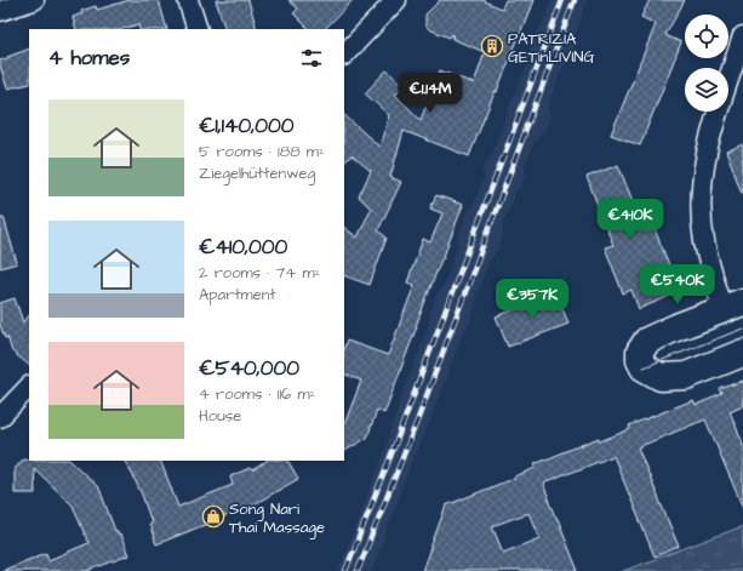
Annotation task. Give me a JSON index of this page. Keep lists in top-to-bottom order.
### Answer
{
  "places": {
    "building": ["PATRIZIA GETinLIVING"],
    "shop": ["Song Nari Thai Massage"]
  },
  "page": {
    "heading": "4 homes",
    "price": [
      "€1.14M",
      "€410K",
      "€540K",
      "€357K"
    ],
    "list": [
      {
        "name": "€1,140,000",
        "note": "5 rooms · 188 m² · Ziegelhüttenweg"
      },
      {
        "name": "€410,000",
        "note": "2 rooms · 74 m² · Apartment"
      },
      {
        "name": "€540,000",
        "note": "4 rooms · 116 m² · House"
      }
    ]
  }
}
